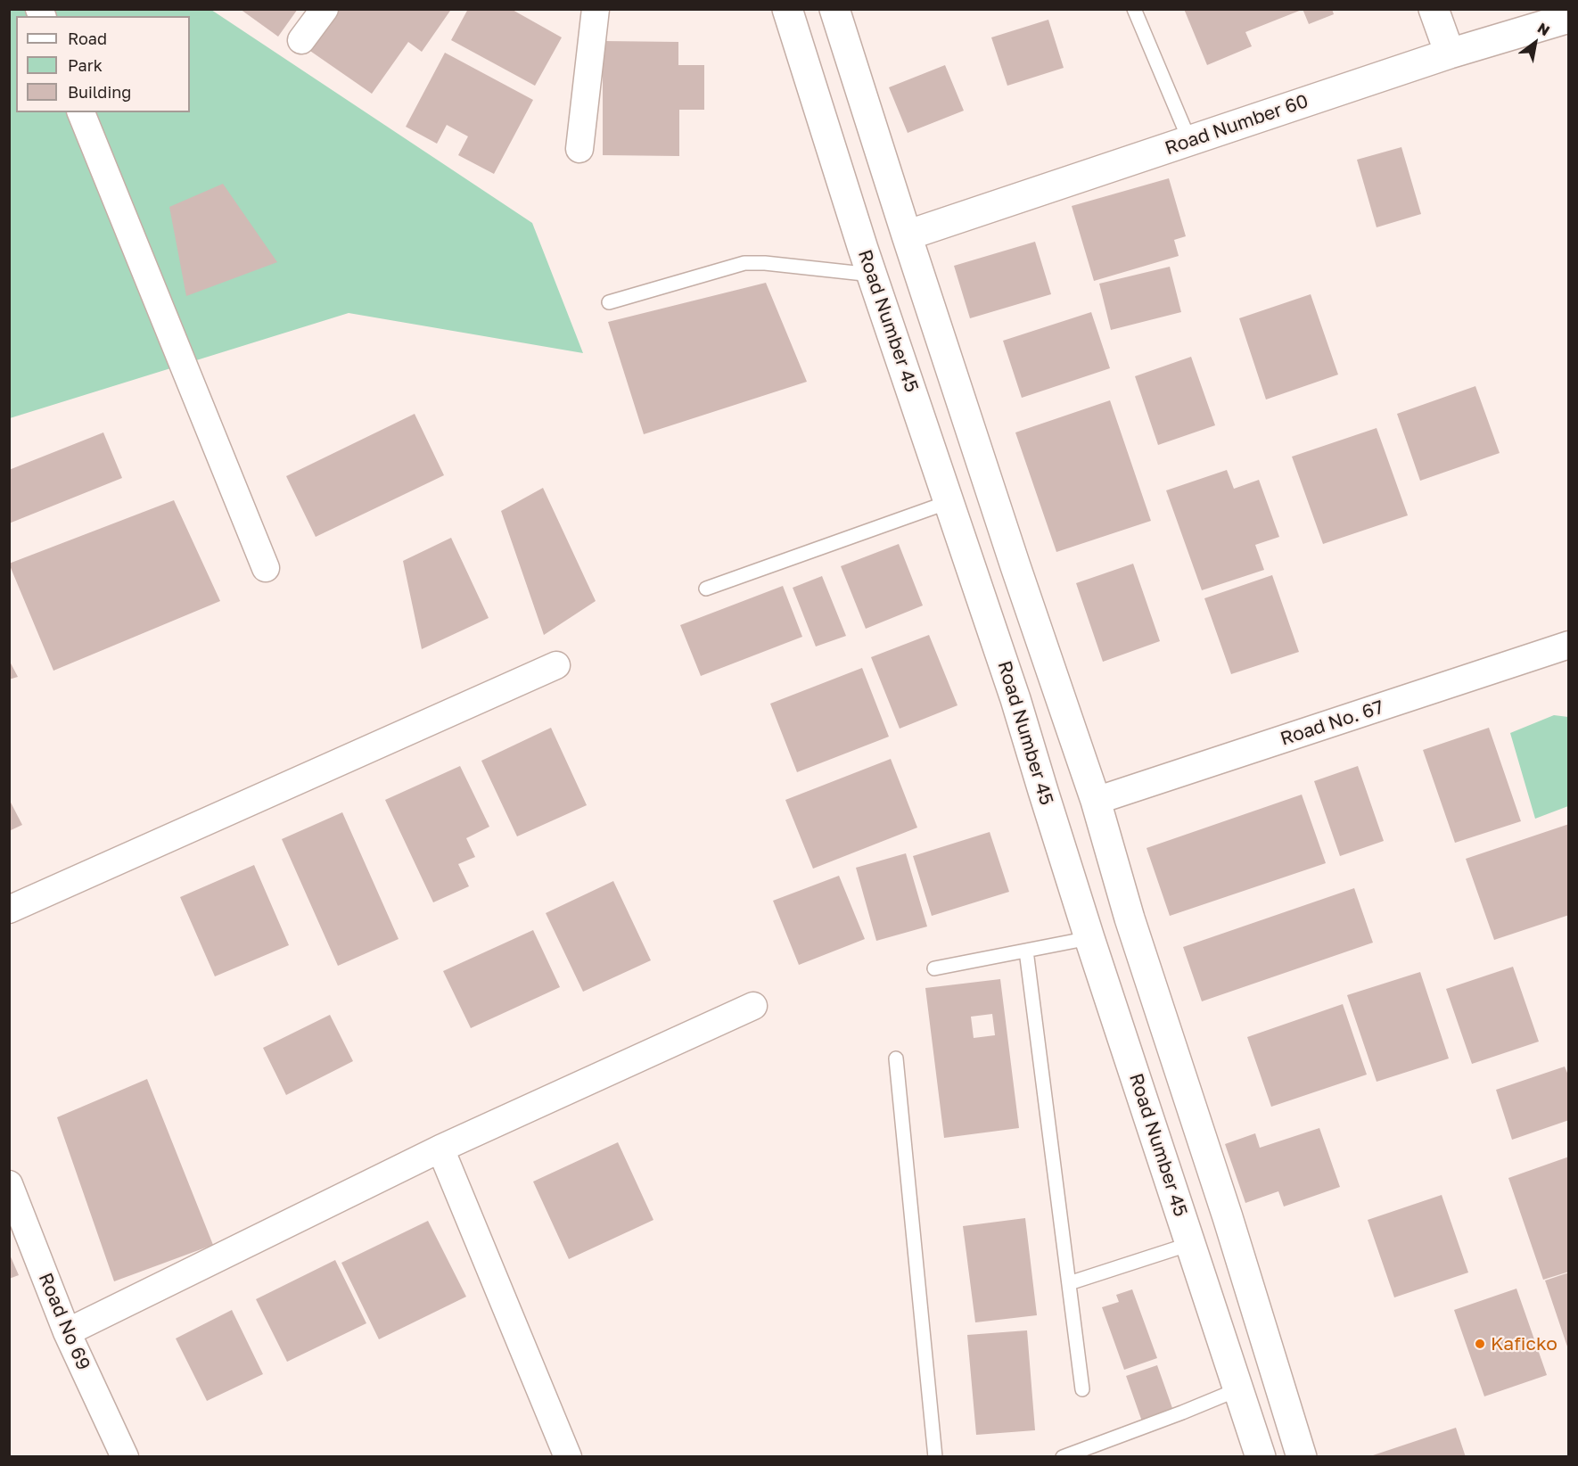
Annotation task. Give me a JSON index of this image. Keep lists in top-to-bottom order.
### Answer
{
  "streets": {
    "main road": ["Road Number 60", "Road Number 45"],
    "street": ["Road No. 67", "Road No 69"]
  },
  "places": ["Kaficko"],
  "legend": ["Road", "Park", "Building"],
  "north": "top right"
}
